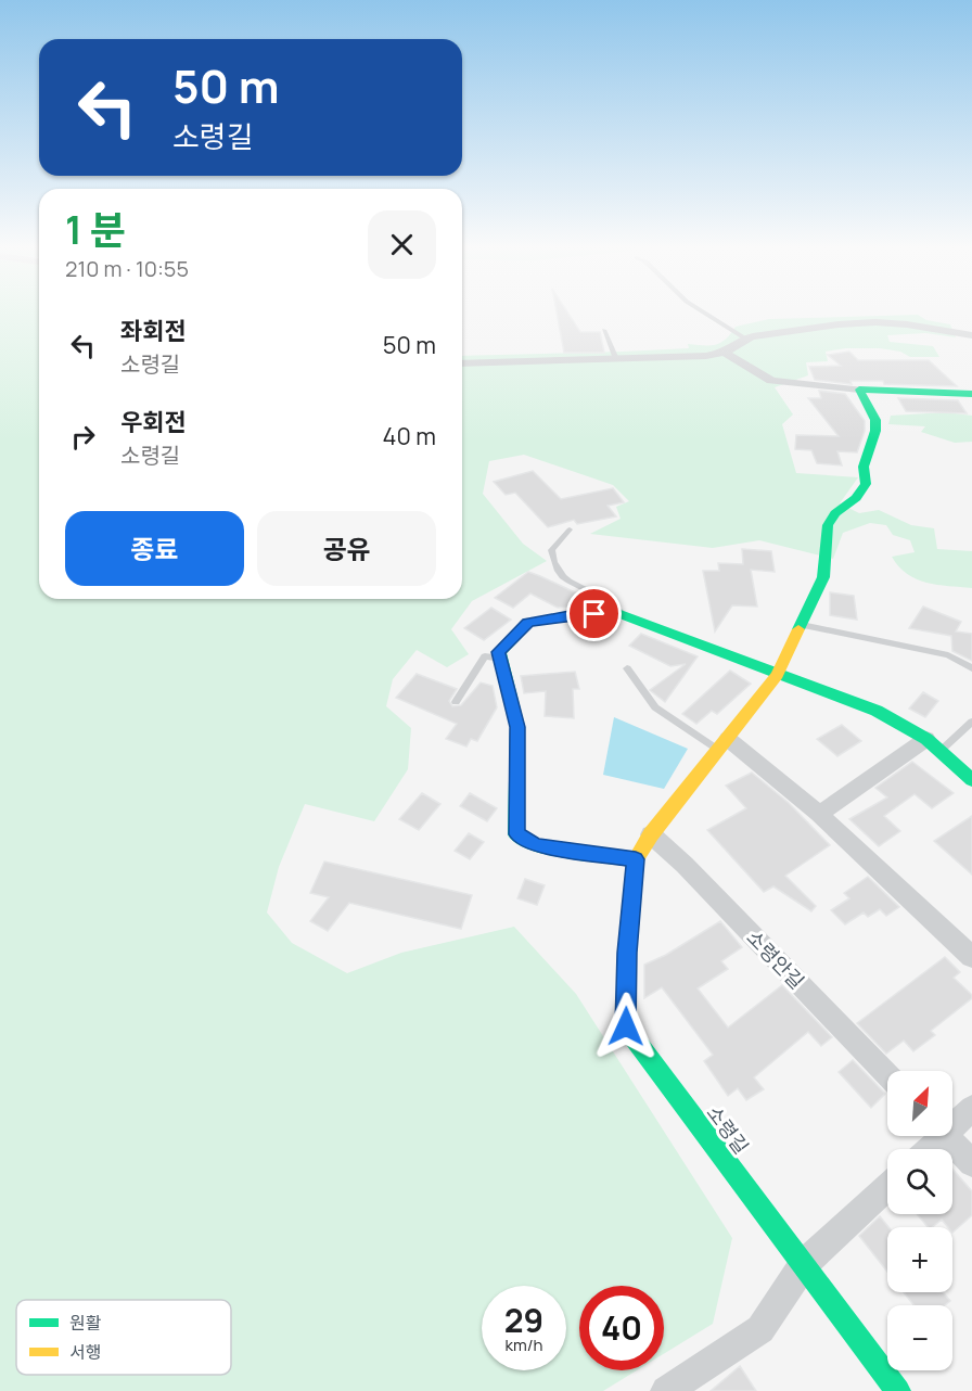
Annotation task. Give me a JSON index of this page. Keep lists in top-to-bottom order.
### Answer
{
  "streets": {
    "street": ["소령안길", "소령길"]
  },
  "crossings": [
    ["소령안길", "소령길"]
  ],
  "legend": ["원활", "서행"],
  "north": "top right",
  "page": {
    "turn": ["50 m", "소령길"],
    "heading": ["1 분", "210 m · 10:55"],
    "list": [
      {
        "name": "좌회전",
        "note": "소령길",
        "value": "50 m"
      },
      {
        "name": "우회전",
        "note": "소령길",
        "value": "40 m"
      }
    ],
    "buttons": ["종료", "공유"],
    "map_buttons": ["+", "−"],
    "speed": "29 km/h",
    "limit": "40"
  }
}
